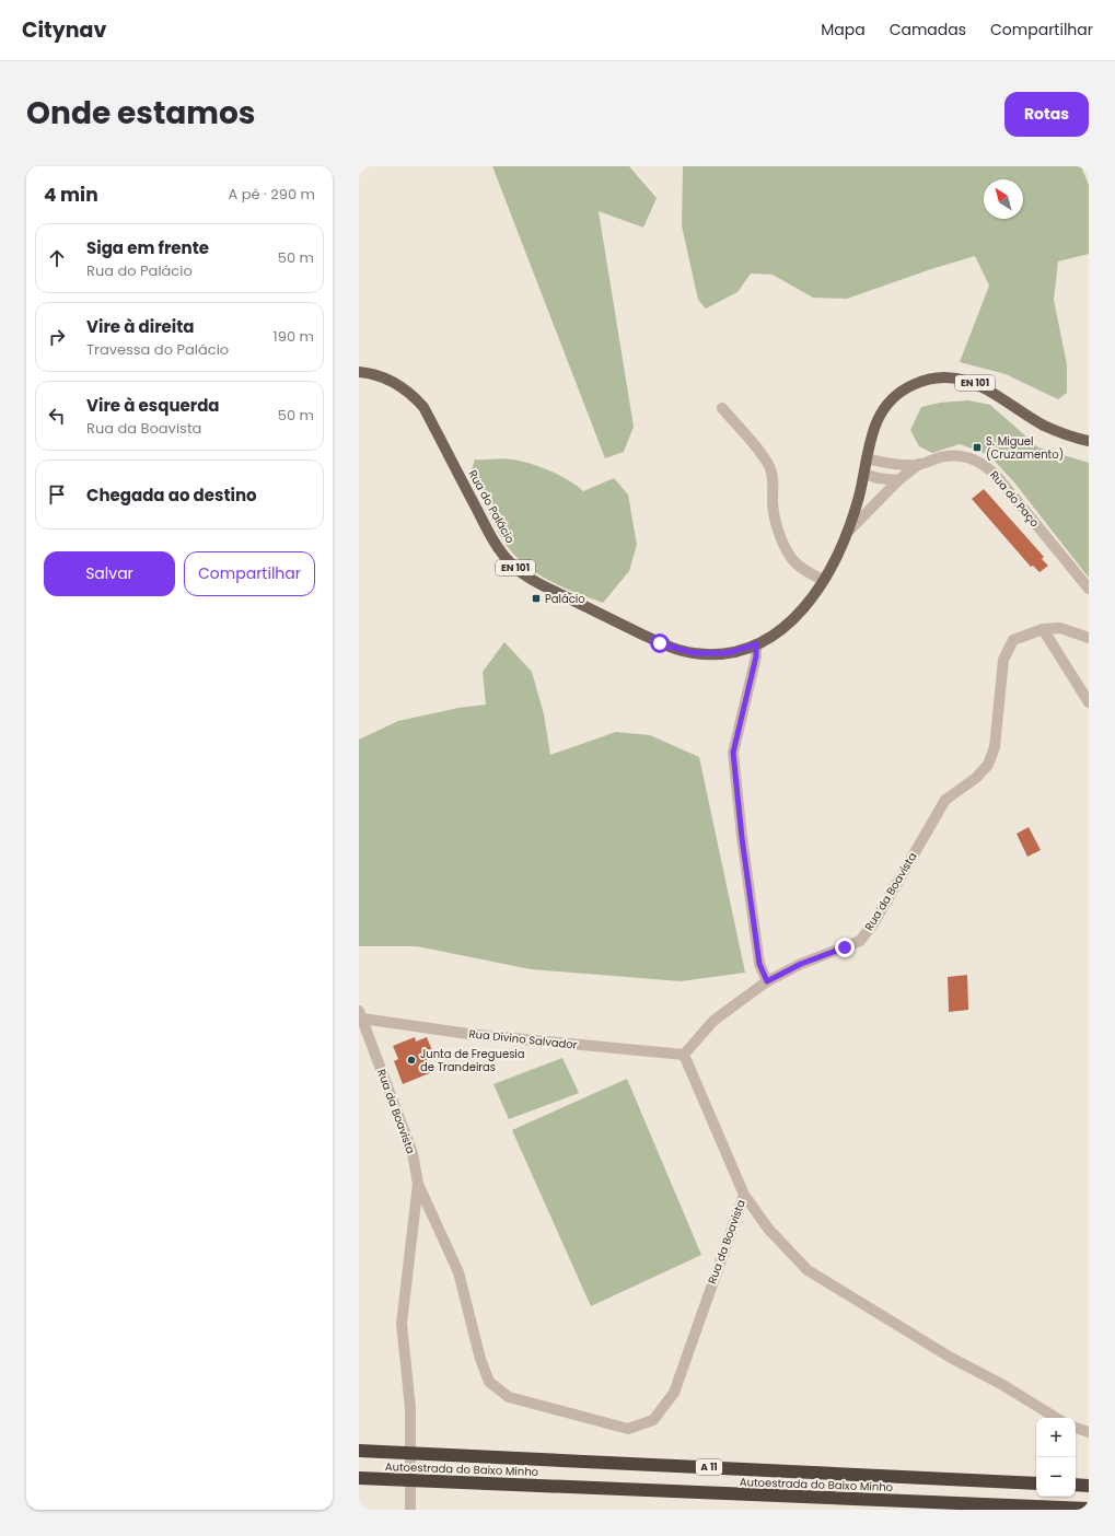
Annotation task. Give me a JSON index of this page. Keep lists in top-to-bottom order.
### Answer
{
  "streets": {
    "highway": ["A 11", "Autoestrada do Baixo Minho"],
    "main road": ["EN 101", "Rua do Palácio"],
    "street": ["Rua do Paço", "Rua da Boavista", "Rua Divino Salvador"]
  },
  "crossings": [
    ["EN 101", "Rua do Paço"],
    ["EN 101", "Rua do Palácio"],
    ["Rua da Boavista", "Rua Divino Salvador"]
  ],
  "places": {
    "transit": ["S. Miguel (Cruzamento)", "Palácio"],
    "other": ["Junta de Freguesia de Trandeiras"]
  },
  "north": "top left",
  "page": {
    "header": "Citynav",
    "nav": ["Mapa", "Camadas", "Compartilhar"],
    "title": "Onde estamos",
    "buttons": [
      "Rotas",
      ["Salvar", "Compartilhar"]
    ],
    "heading": ["4 min", "A pé · 290 m"],
    "list": [
      ["Siga em frente", "Rua do Palácio", "50 m"],
      ["Vire à direita", "Travessa do Palácio", "190 m"],
      ["Vire à esquerda", "Rua da Boavista", "50 m"],
      "Chegada ao destino"
    ],
    "map_buttons": ["+", "−"]
  }
}
